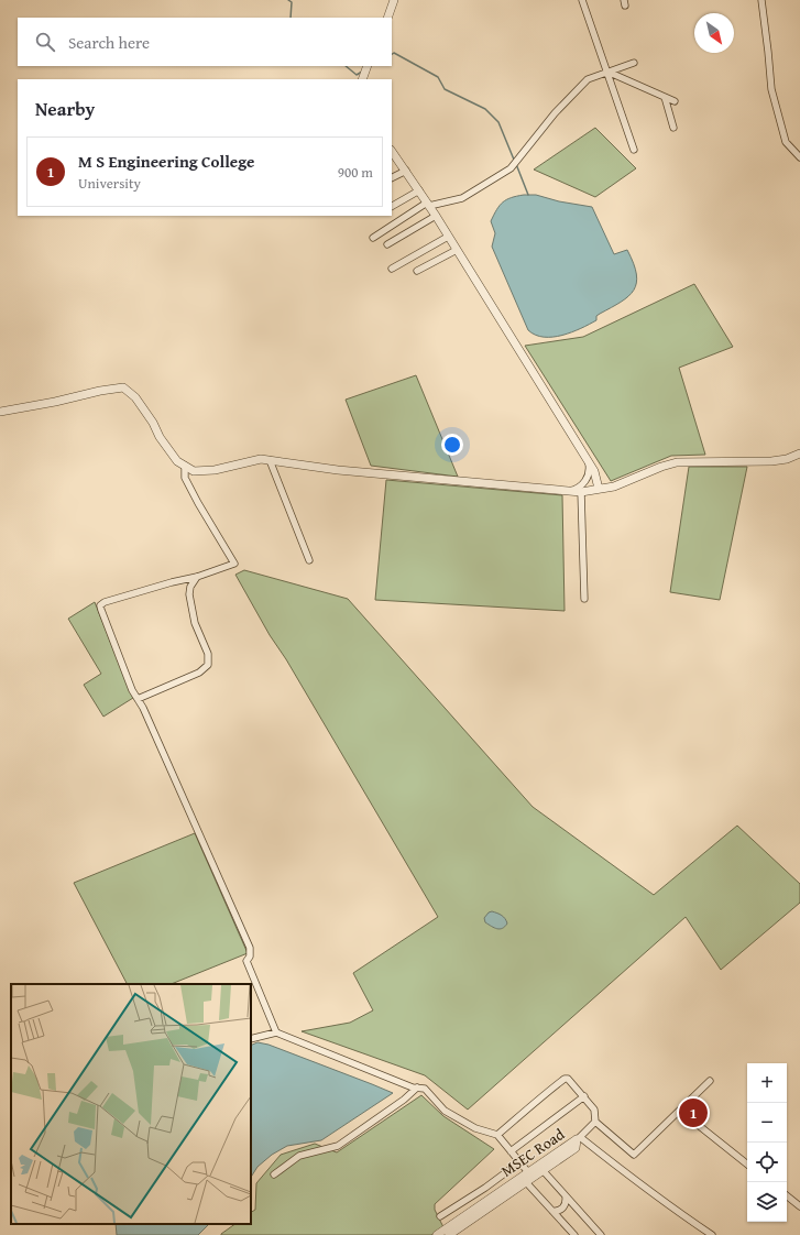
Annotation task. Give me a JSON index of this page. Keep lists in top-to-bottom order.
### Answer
{
  "streets": {
    "street": ["MSEC Road"]
  },
  "north": "bottom right",
  "page": {
    "search": "Search here",
    "heading": "Nearby",
    "list": [
      {
        "mark": "1",
        "name": "M S Engineering College",
        "note": "University",
        "value": "900 m"
      }
    ],
    "map_buttons": ["+", "−"],
    "pins": "1"
  }
}
